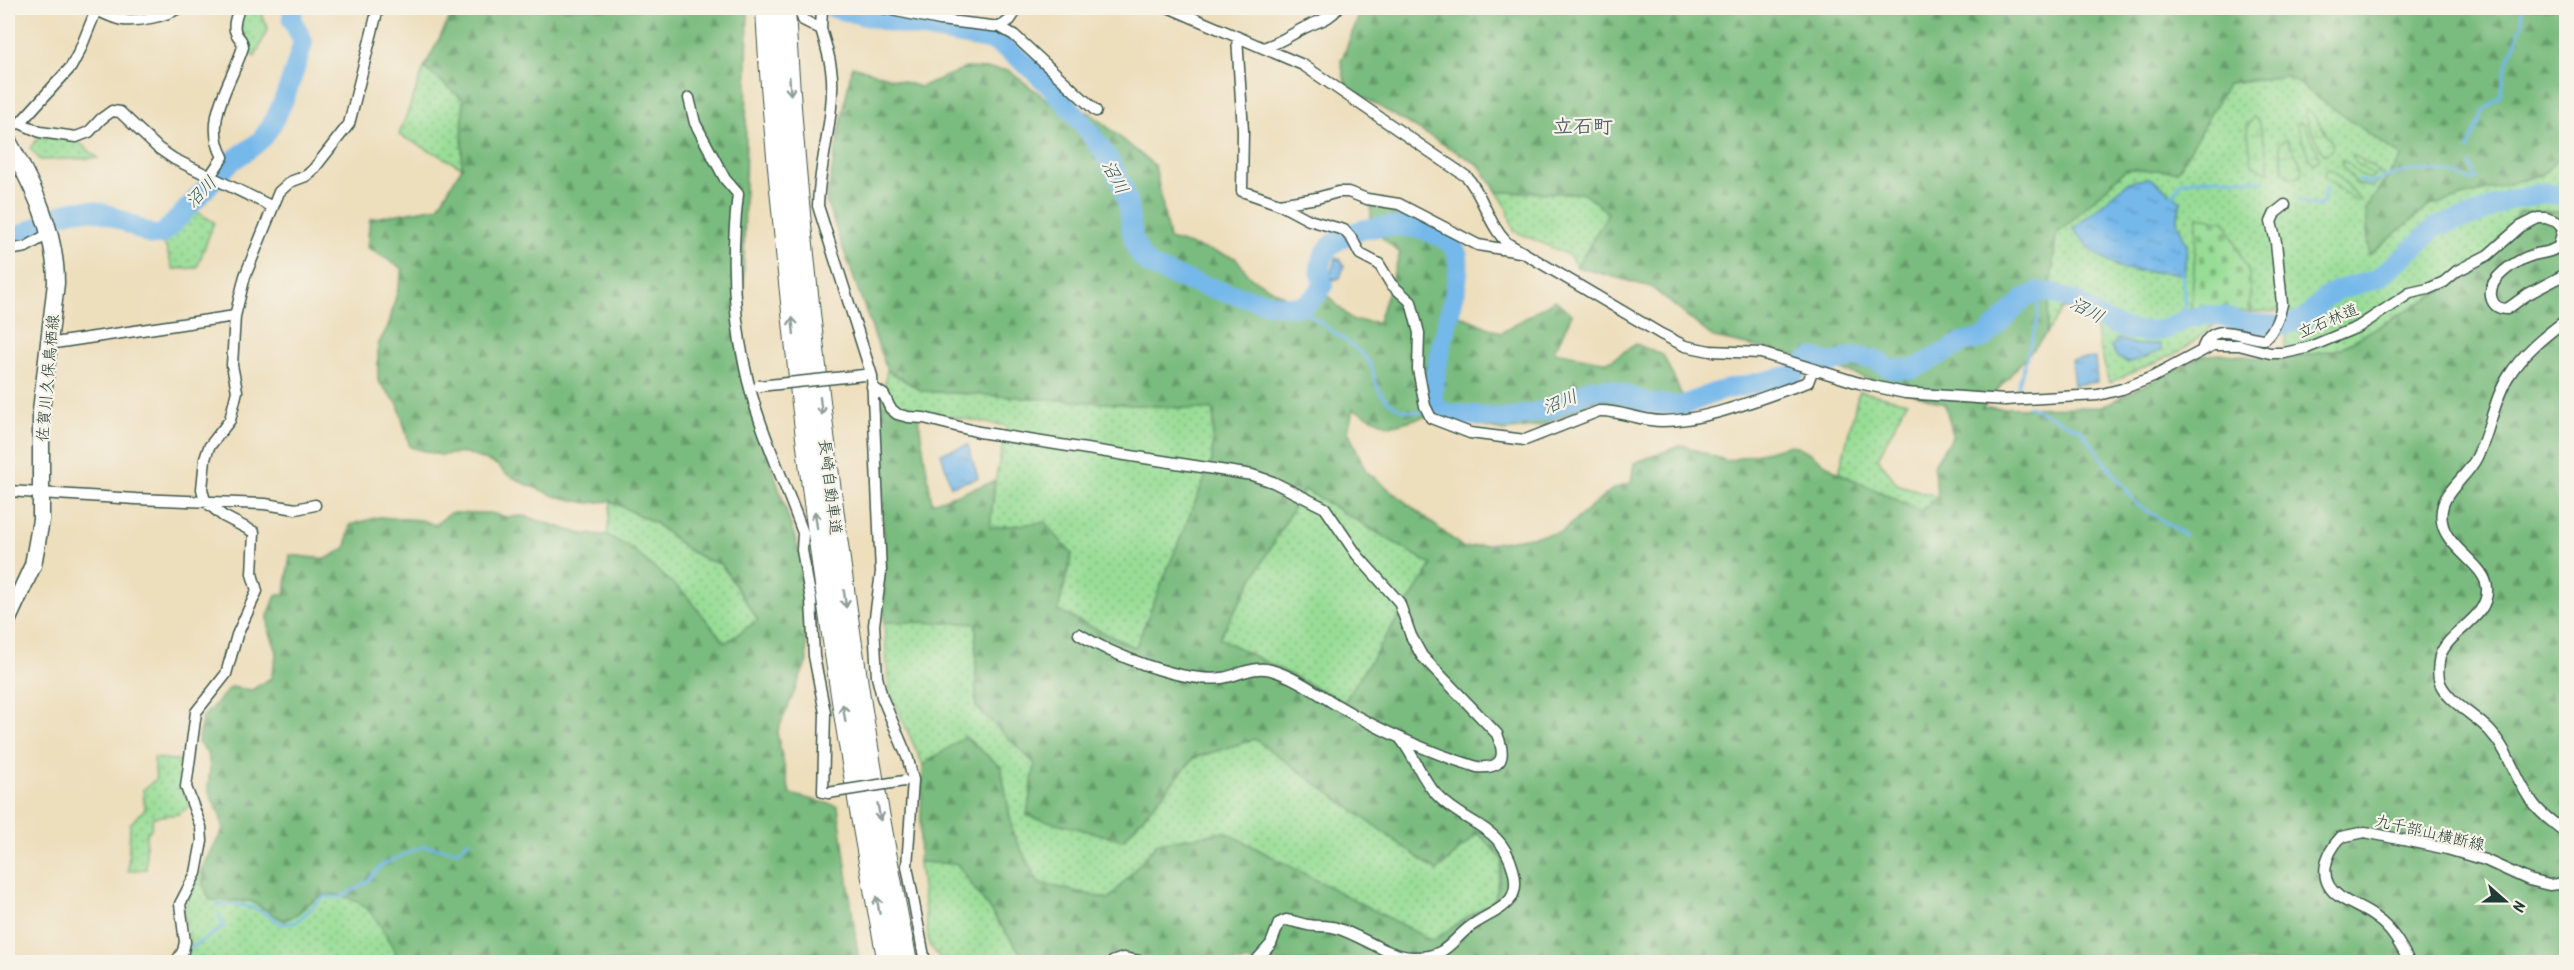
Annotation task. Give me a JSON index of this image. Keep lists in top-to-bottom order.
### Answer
{
  "streets": {
    "highway": ["長崎自動車道"],
    "main road": ["佐賀川久保鳥栖線"],
    "street": ["立石林道", "九千部山横断線"]
  },
  "districts": ["立石町"],
  "water": ["沼川"],
  "north": "right"
}
